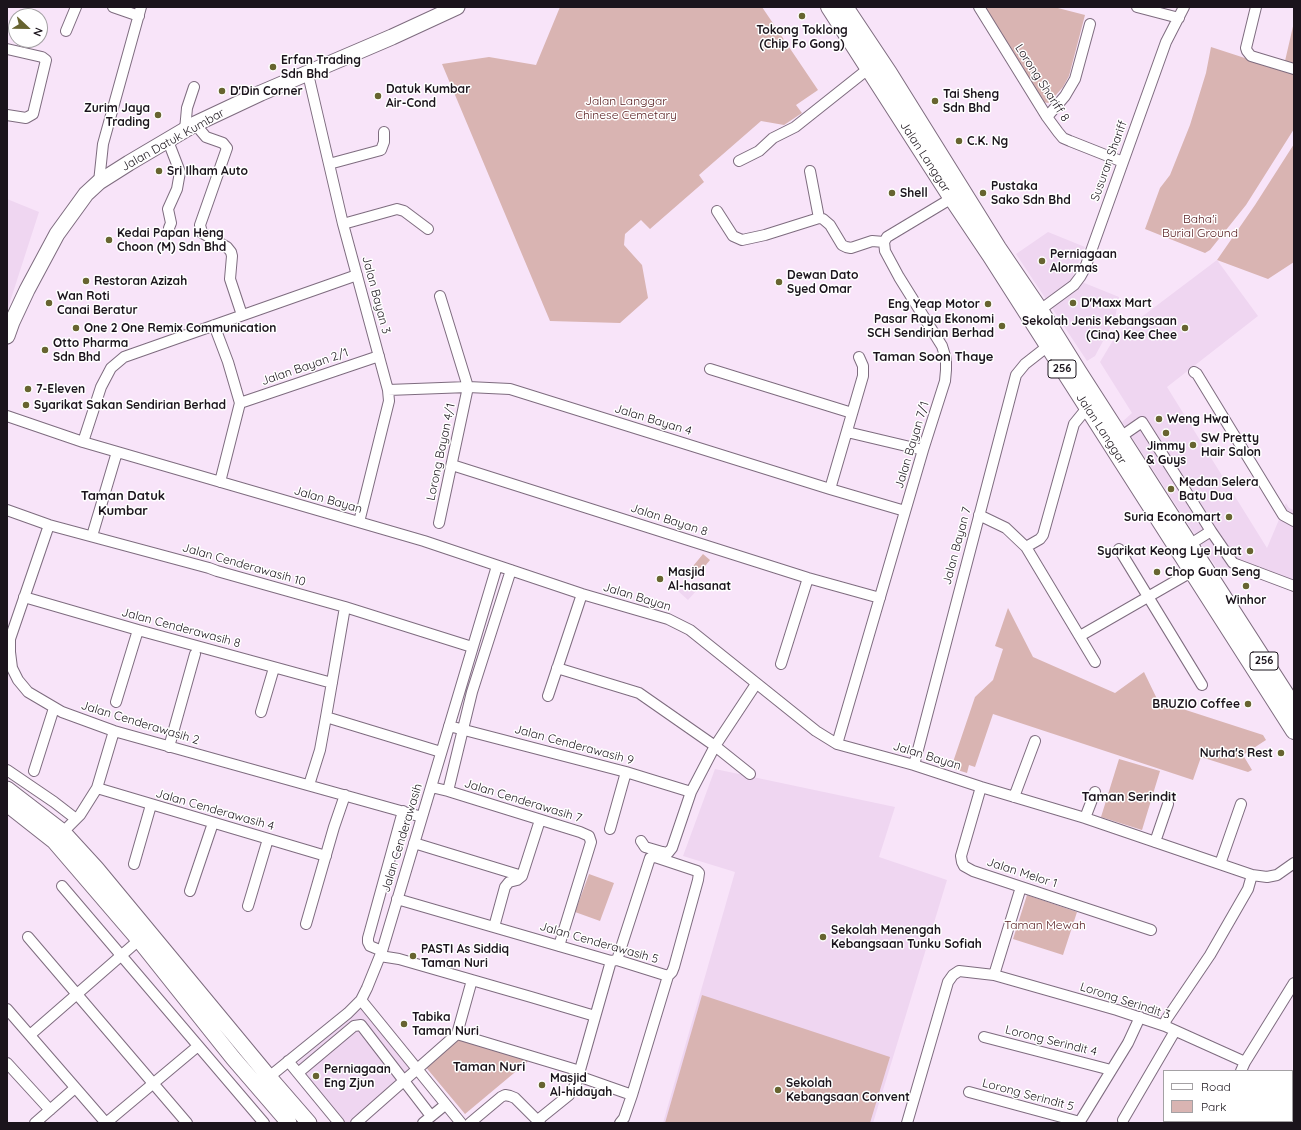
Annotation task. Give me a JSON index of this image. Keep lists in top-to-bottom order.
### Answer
{
  "streets": {
    "main road": ["Jalan Datuk Kumbar", "Jalan Langgar", "256"],
    "street": [
      "Lorong Shariff 8",
      "Susuran Shariff",
      "Jalan Bayan 3",
      "Jalan Bayan 2/1",
      "Jalan Bayan 4",
      "Jalan Bayan 7/1",
      "Lorong Bayan 4/1",
      "Jalan Bayan",
      "Jalan Bayan 8",
      "Jalan Bayan 7",
      "Jalan Cenderawasih 10",
      "Jalan Cenderawasih 8",
      "Jalan Cenderawasih 2",
      "Jalan Cenderawasih 9",
      "Jalan Cenderawasih 7",
      "Jalan Cenderawasih 4",
      "Jalan Cenderawasih",
      "Jalan Melor 1",
      "Jalan Cenderawasih 5",
      "Lorong Serindit 3",
      "Lorong Serindit 4",
      "Lorong Serindit 5"
    ]
  },
  "crossings": [
    ["Lorong Shariff 8", "Susuran Shariff"],
    ["Jalan Datuk Kumbar", "Jalan Bayan 3"],
    ["Jalan Langgar", "Susuran Shariff"],
    ["Jalan Langgar", "Jalan Bayan 7"],
    ["Jalan Bayan 3", "Jalan Bayan 2/1"],
    ["Jalan Bayan 3", "Jalan Bayan 4"],
    ["Jalan Bayan 3", "Jalan Bayan"],
    ["Jalan Bayan 4", "Jalan Bayan 7/1"],
    ["Jalan Bayan 4", "Lorong Bayan 4/1"],
    ["Jalan Bayan 7/1", "Jalan Bayan"],
    ["Jalan Bayan 7/1", "Jalan Bayan 8"],
    ["Lorong Bayan 4/1", "Jalan Bayan 8"],
    ["Jalan Bayan", "Jalan Bayan 7"],
    ["Jalan Bayan", "Jalan Cenderawasih"],
    ["Jalan Bayan", "Jalan Melor 1"],
    ["Jalan Cenderawasih 10", "Jalan Cenderawasih 2"],
    ["Jalan Cenderawasih 10", "Jalan Cenderawasih"],
    ["Jalan Cenderawasih 8", "Jalan Cenderawasih 2"],
    ["Jalan Cenderawasih 2", "Jalan Cenderawasih"],
    ["Jalan Cenderawasih 9", "Jalan Cenderawasih"],
    ["Jalan Cenderawasih 7", "Jalan Cenderawasih"],
    ["Jalan Cenderawasih 7", "Jalan Cenderawasih 5"],
    ["Jalan Cenderawasih", "Jalan Cenderawasih 5"]
  ],
  "districts": [
    "Taman Soon Thaye",
    "Taman Datuk Kumbar",
    "Taman Serindit",
    "Taman Nuri"
  ],
  "parks": ["Jalan Langgar Chinese Cemetary", "Baha'i Burial Ground", "Taman Mewah"],
  "places": [
    "Tokong Toklong (Chip Fo Gong)",
    "Erfan Trading Sdn Bhd",
    "D'Din Corner",
    "Datuk Kumbar Air-Cond",
    "Tai Sheng Sdn Bhd",
    "Zurim Jaya Trading",
    "C.K. Ng",
    "Sri Ilham Auto",
    "Shell",
    "Pustaka Sako Sdn Bhd",
    "Kedai Papan Heng Choon (M) Sdn Bhd",
    "Perniagaan Alormas",
    "Restoran Azizah",
    "Dewan Dato Syed Omar",
    "Wan Roti Canai Beratur",
    "D'Maxx Mart",
    "Eng Yeap Motor",
    "Pasar Raya Ekonomi SCH Sendirian Berhad",
    "One 2 One Remix Communication",
    "Sekolah Jenis Kebangsaan (Cina) Kee Chee",
    "Otto Pharma Sdn Bhd",
    "7-Eleven",
    "Syarikat Sakan Sendirian Berhad",
    "Weng Hwa",
    "Jimmy & Guys",
    "SW Pretty Hair Salon",
    "Medan Selera Batu Dua",
    "Suria Economart",
    "Syarikat Keong Lye Huat",
    "Chop Guan Seng",
    "Masjid Al-hasanat",
    "Winhor",
    "BRUZIO Coffee",
    "Nurha's Rest",
    "Sekolah Menengah Kebangsaan Tunku Sofiah",
    "PASTI As Siddiq Taman Nuri",
    "Tabika Taman Nuri",
    "Perniagaan Eng Zjun",
    "Masjid Al-hidayah",
    "Sekolah Kebangsaan Convent"
  ],
  "legend": ["Road", "Park"],
  "north": "right"
}
